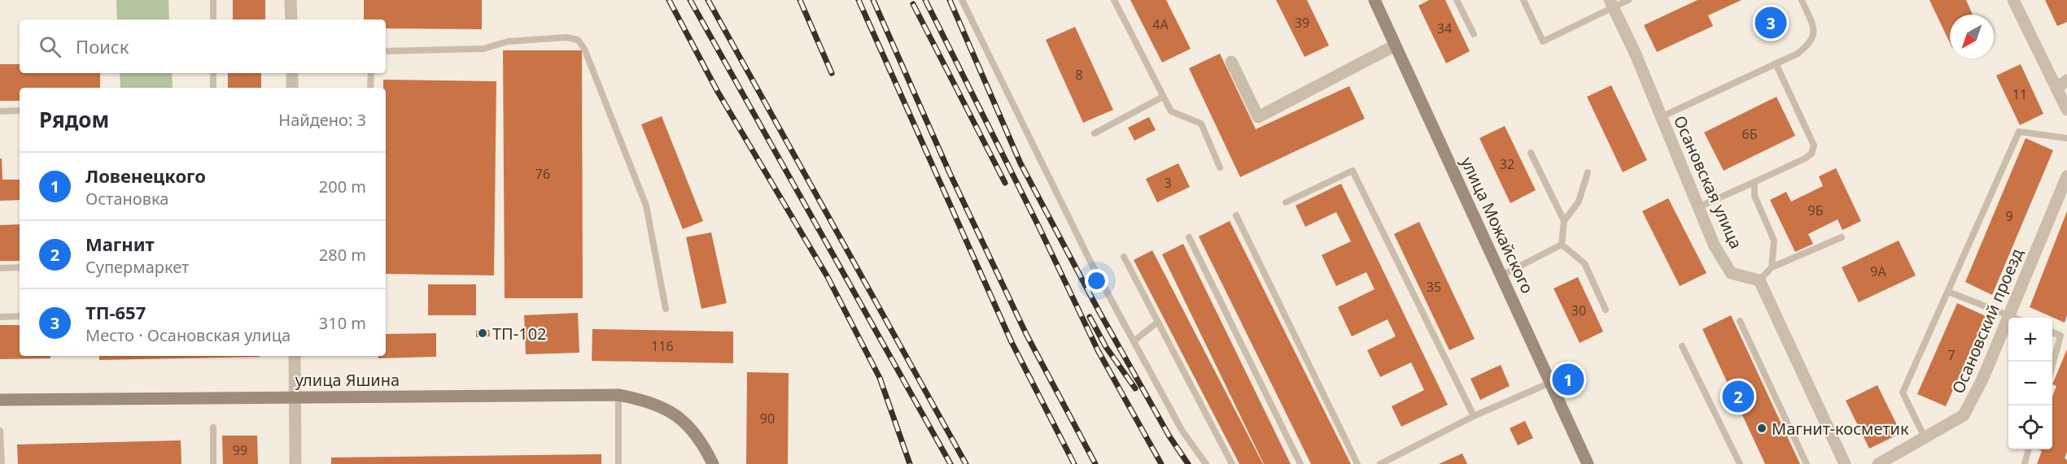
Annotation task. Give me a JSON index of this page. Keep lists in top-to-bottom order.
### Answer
{
  "streets": {
    "street": [
      "Осановская улица",
      "улица Можайского",
      "Осановский проезд",
      "улица Яшина"
    ]
  },
  "places": ["ТП-102", "Магнит-косметик"],
  "house_numbers": [
    "39",
    "4А",
    "34",
    "8",
    "11",
    "6Б",
    "32",
    "76",
    "3",
    "9Б",
    "9",
    "9А",
    "35",
    "30",
    "116",
    "7",
    "90",
    "99"
  ],
  "north": "bottom left",
  "page": {
    "pins": ["3", "1", "2"],
    "search": "Поиск",
    "heading": ["Рядом", "Найдено: 3"],
    "list": [
      {
        "mark": "1",
        "name": "Ловенецкого",
        "note": "Остановка",
        "value": "200 m"
      },
      {
        "mark": "2",
        "name": "Магнит",
        "note": "Супермаркет",
        "value": "280 m"
      },
      {
        "mark": "3",
        "name": "ТП-657",
        "note": "Место · Осановская улица",
        "value": "310 m"
      }
    ],
    "map_buttons": ["+", "−"]
  }
}
